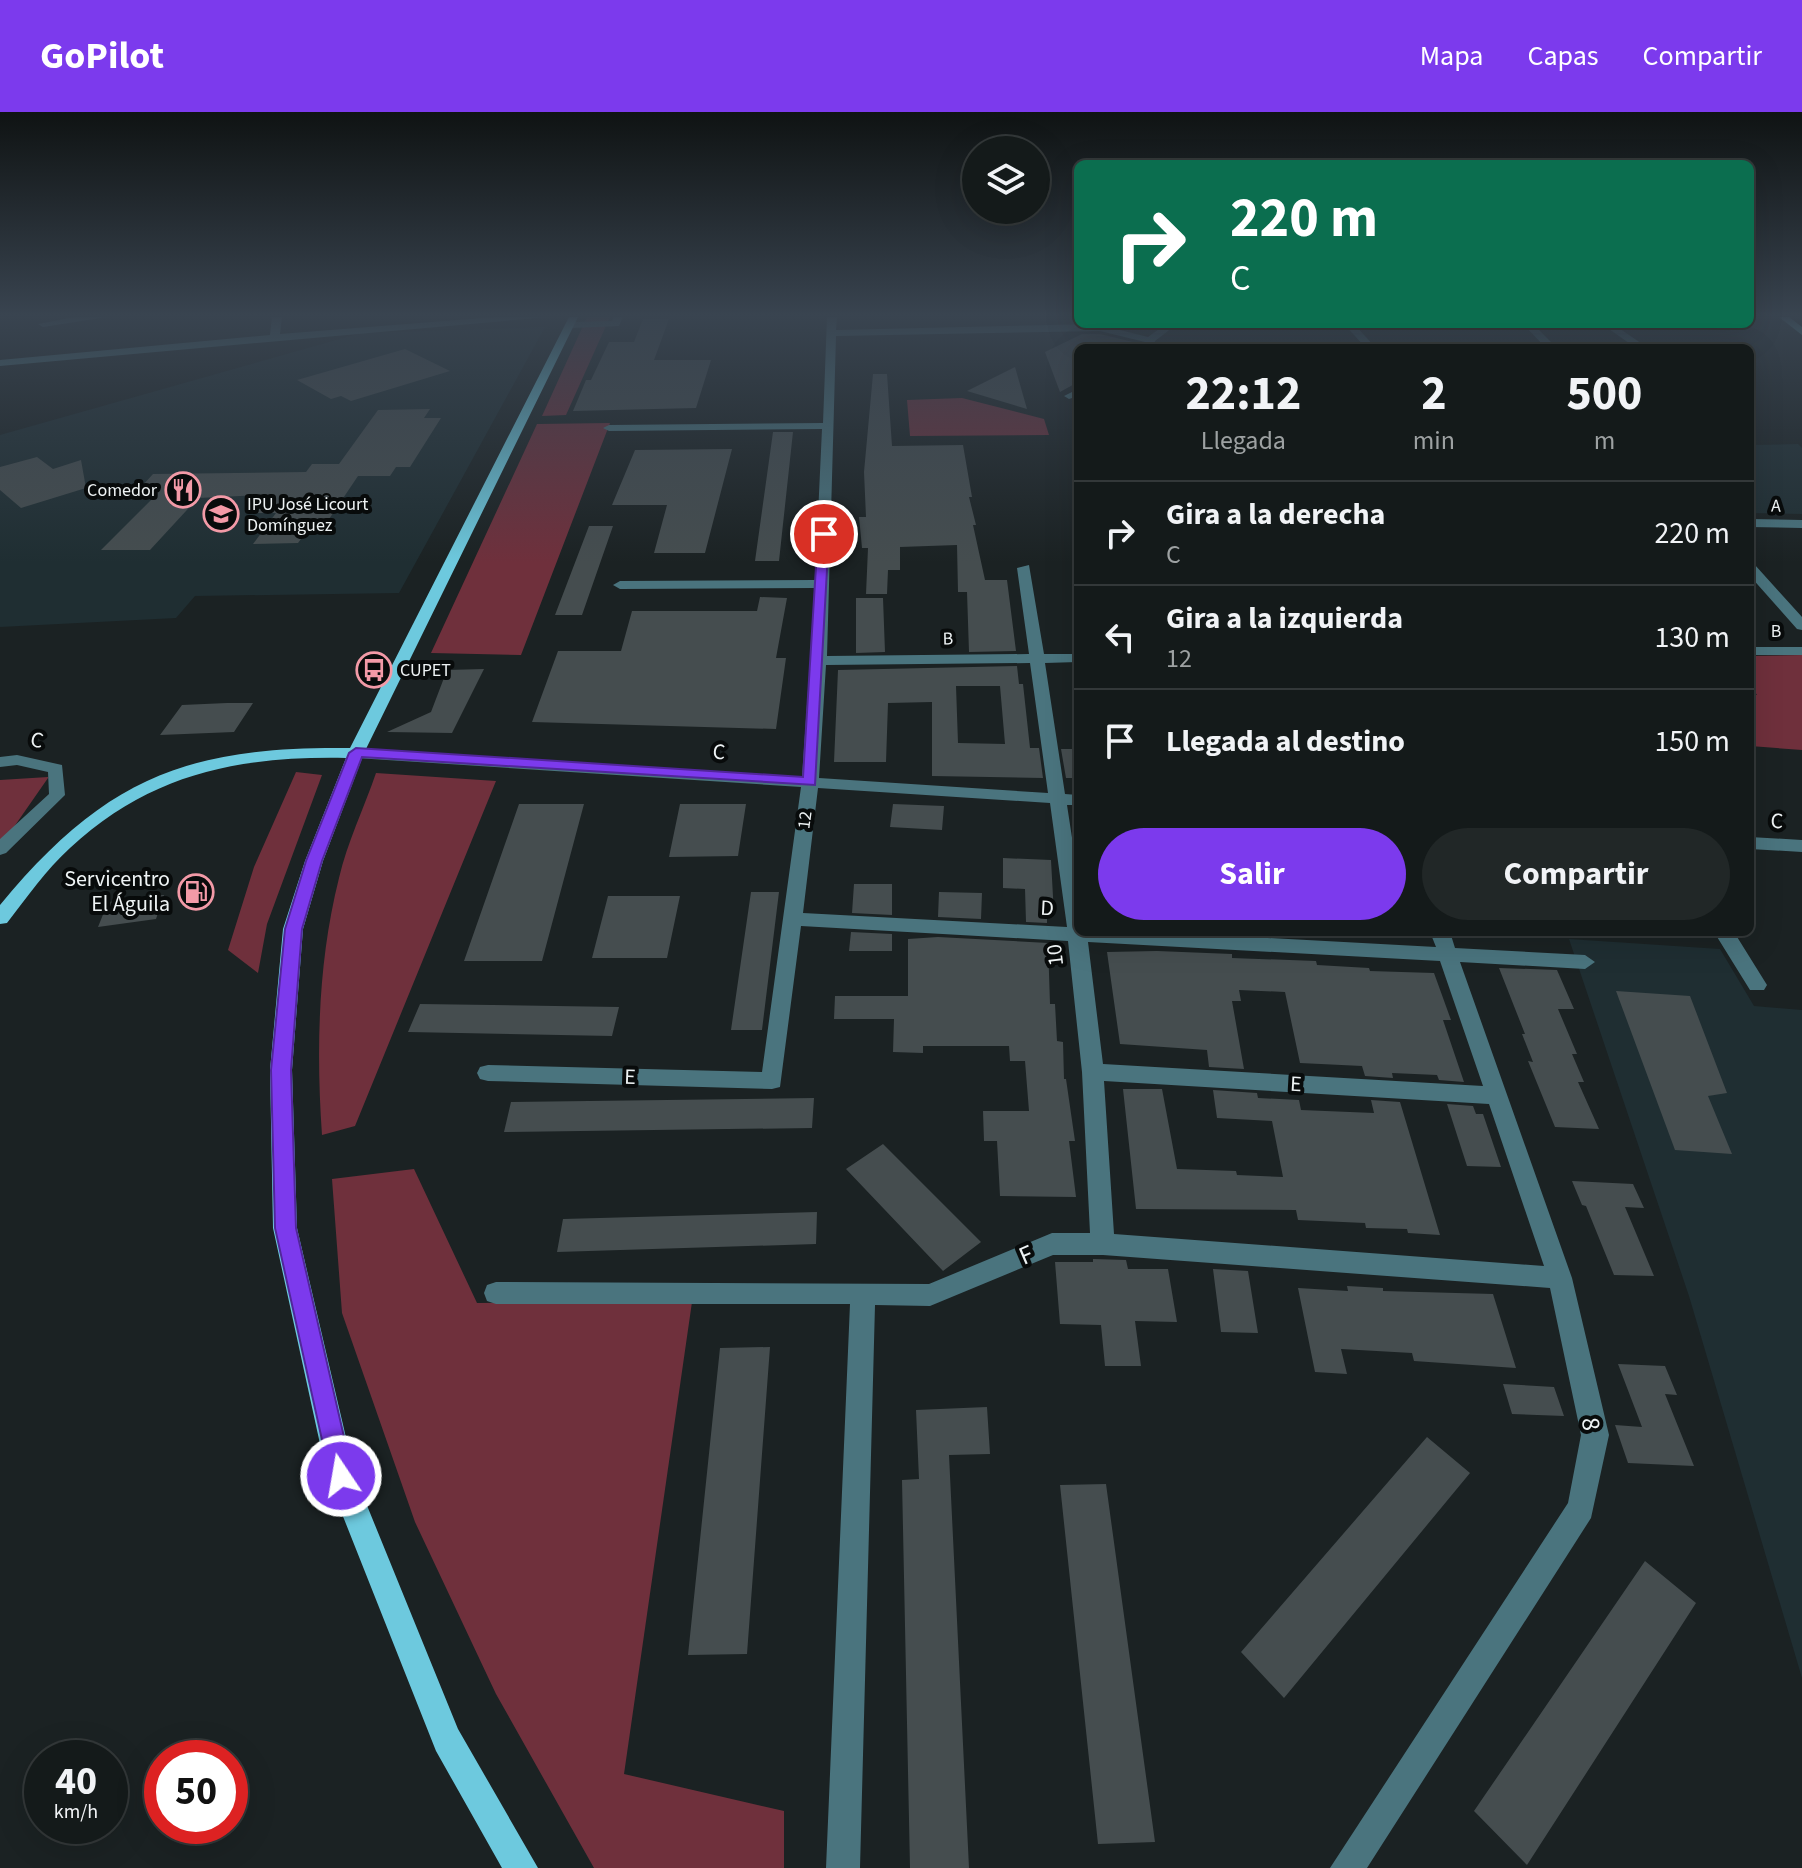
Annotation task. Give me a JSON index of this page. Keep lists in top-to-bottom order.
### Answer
{
  "streets": {
    "street": [
      "A",
      "B",
      "C",
      "12",
      "D",
      "10",
      "E",
      "F",
      "8"
    ]
  },
  "crossings": [
    ["B", "12"],
    ["B", "10"],
    ["C", "12"],
    ["C", "10"],
    ["12", "D"],
    ["12", "E"],
    ["D", "8"],
    ["10", "E"],
    ["10", "F"],
    ["E", "8"],
    ["F", "8"]
  ],
  "places": {
    "restaurant": ["Comedor"],
    "school or university": ["IPU José Licourt Domínguez"],
    "bus stop": ["CUPET"],
    "fuel station": ["Servicentro El Águila"]
  },
  "page": {
    "header": "GoPilot",
    "nav": ["Mapa", "Capas", "Compartir"],
    "turn": ["220 m", "C"],
    "eta": [
      "22:12",
      "Llegada",
      "2",
      "min",
      "500",
      "m"
    ],
    "list": [
      {
        "name": "Gira a la derecha",
        "note": "C",
        "value": "220 m"
      },
      {
        "name": "Gira a la izquierda",
        "note": "12",
        "value": "130 m"
      },
      {
        "name": "Llegada al destino",
        "value": "150 m"
      }
    ],
    "buttons": ["Salir", "Compartir"],
    "speed": "40 km/h",
    "limit": "50"
  }
}
